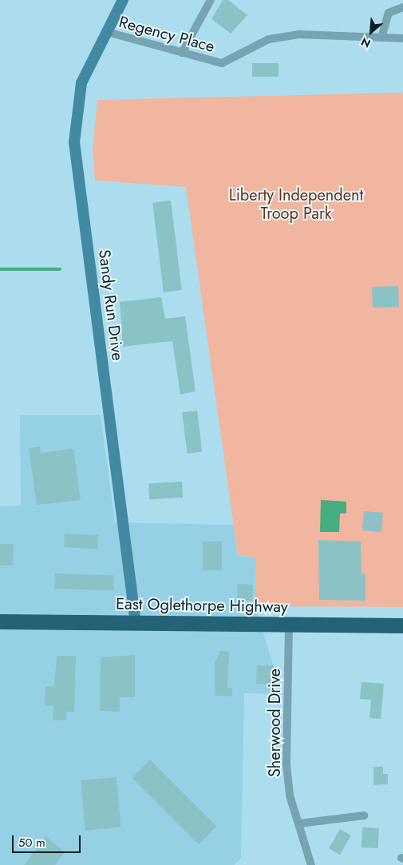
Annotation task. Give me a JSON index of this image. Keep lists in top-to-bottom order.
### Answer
{
  "streets": {
    "highway": ["East Oglethorpe Highway"],
    "street": ["Regency Place", "Sandy Run Drive", "Sherwood Drive"]
  },
  "crossings": [
    ["Regency Place", "Sandy Run Drive"],
    ["Sandy Run Drive", "East Oglethorpe Highway"],
    ["East Oglethorpe Highway", "Sherwood Drive"]
  ],
  "parks": ["Liberty Independent Troop Park"],
  "scale_bar": "50 m",
  "north": "bottom left"
}
